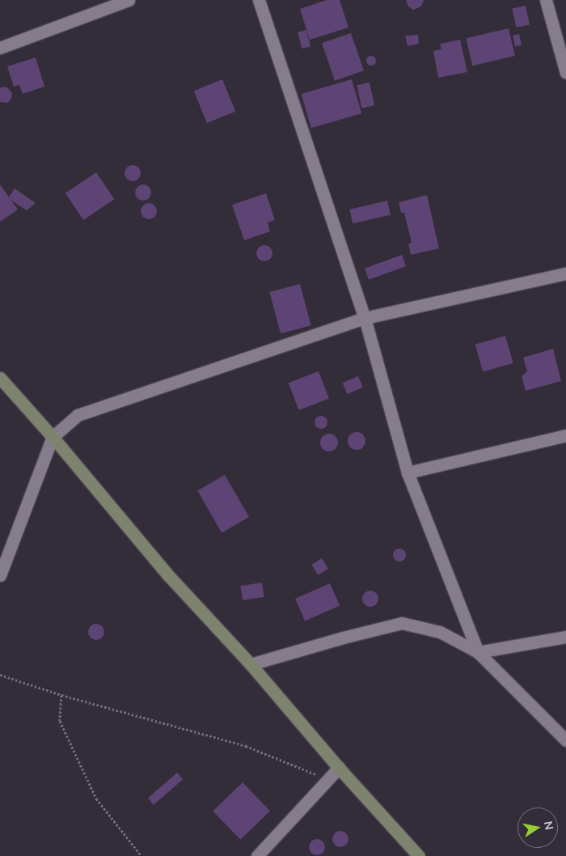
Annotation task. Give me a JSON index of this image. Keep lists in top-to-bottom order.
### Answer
{
  "north": "right"
}
